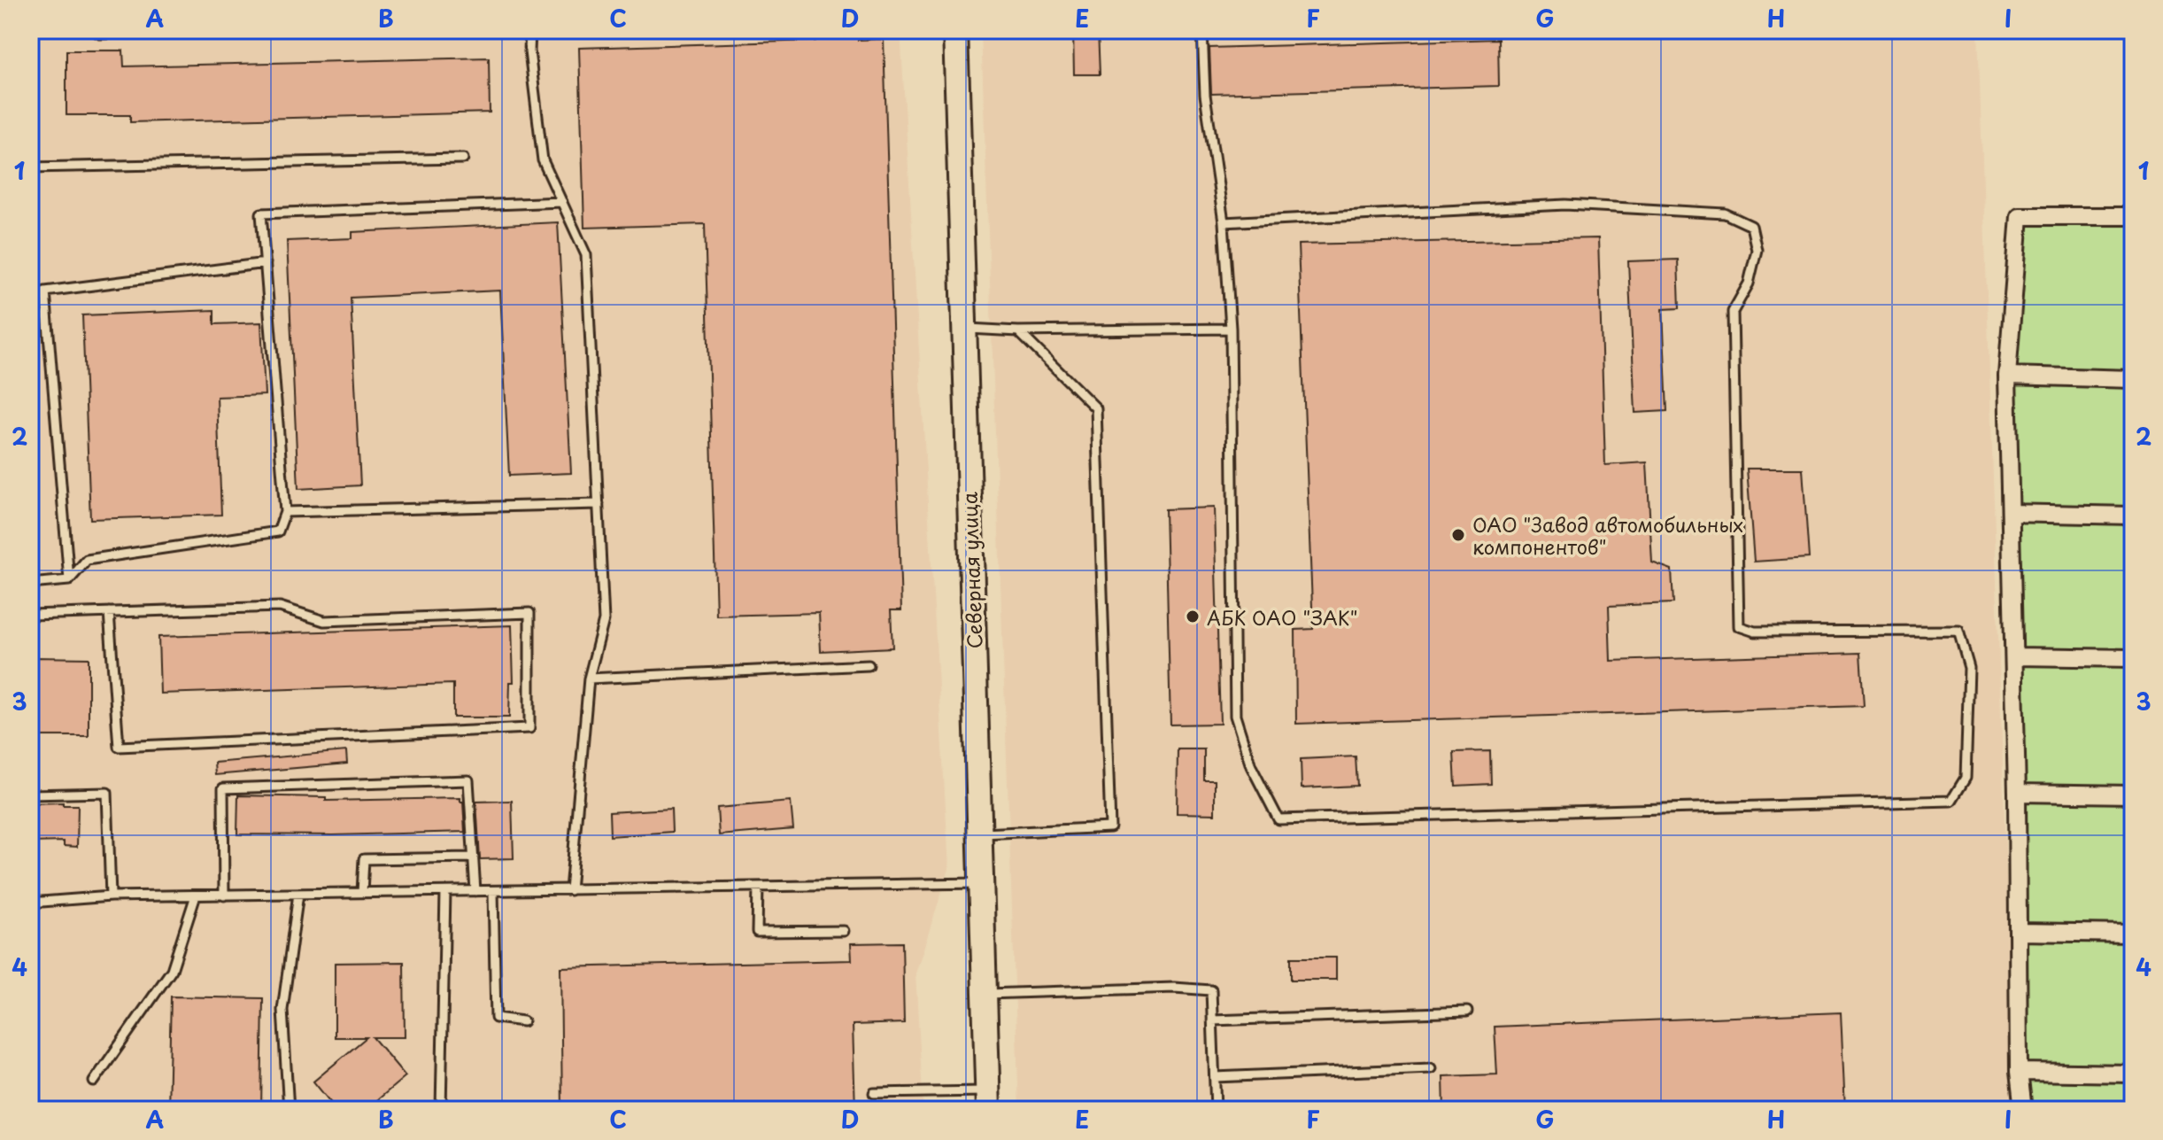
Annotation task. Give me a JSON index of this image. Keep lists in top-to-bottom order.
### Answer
{
  "streets": {
    "main road": ["Северная улица"]
  },
  "places": ["ОАО \"Завод автомобильных компонентов\"", "АБК ОАО \"ЗАК\""],
  "grid": {
    "columns": [
      "A",
      "B",
      "C",
      "D",
      "E",
      "F",
      "G",
      "H",
      "I"
    ],
    "rows": [
      "1",
      "2",
      "3",
      "4"
    ]
  }
}
